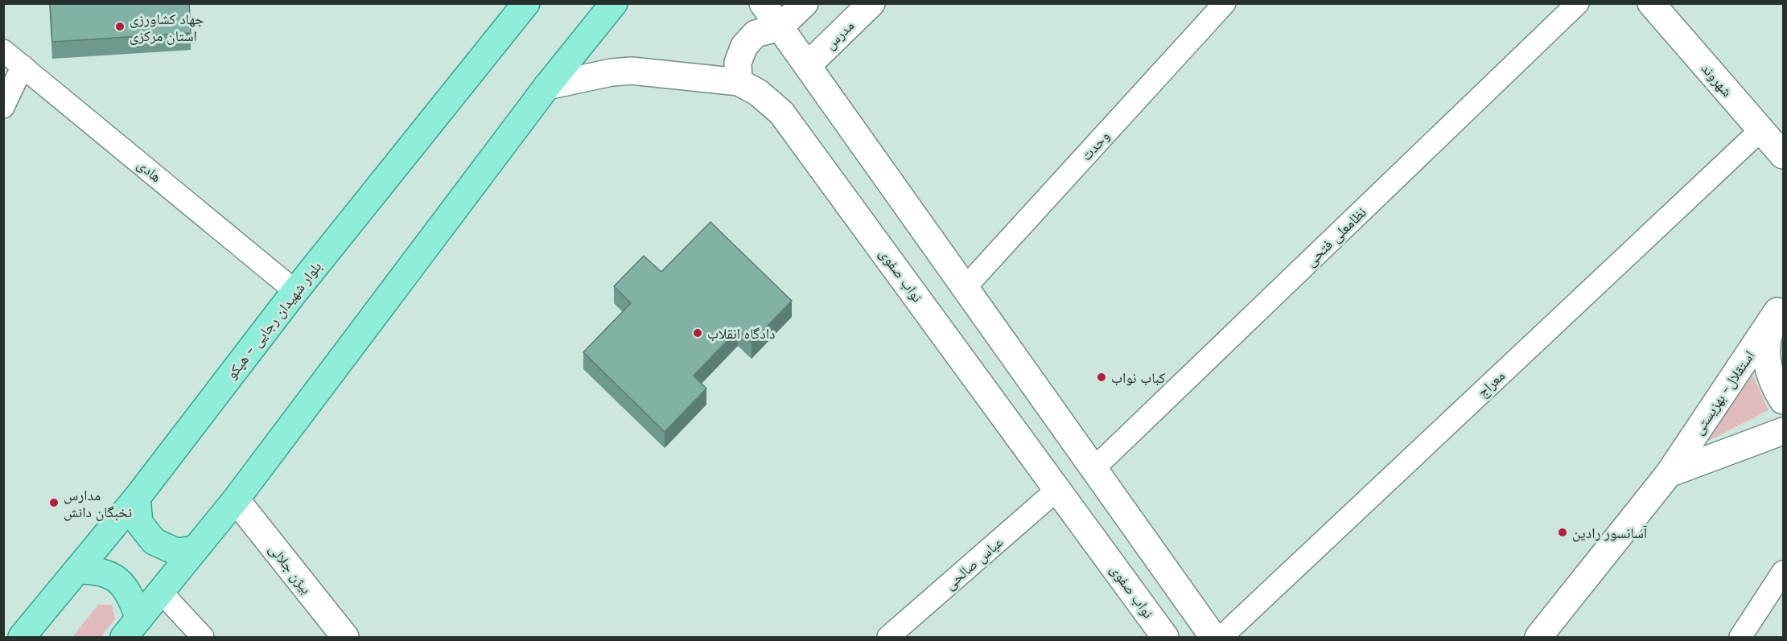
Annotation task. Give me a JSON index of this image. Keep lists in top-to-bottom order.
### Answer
{
  "streets": {
    "main road": ["بلوار شهیدان رجایی - هپکو"],
    "street": [
      "مدرس",
      "شهروند",
      "وحدت",
      "هادی",
      "نظامعلی فتحی",
      "نواب صفوی",
      "معراج",
      "استقلال- بهزیستی",
      "عباس صالحی",
      "بیژن جلالی"
    ]
  },
  "crossings": [
    ["شهروند", "معراج"],
    ["هادی", "بلوار شهیدان رجایی - هپکو"],
    ["نواب صفوی", "عباس صالحی"]
  ],
  "places": [
    "جهاد کشاورزی استان مرکزی",
    "دادگاه انقلاب",
    "کباب نواب",
    "مدارس نخبگان دانش",
    "آسانسور رادین"
  ]
}
